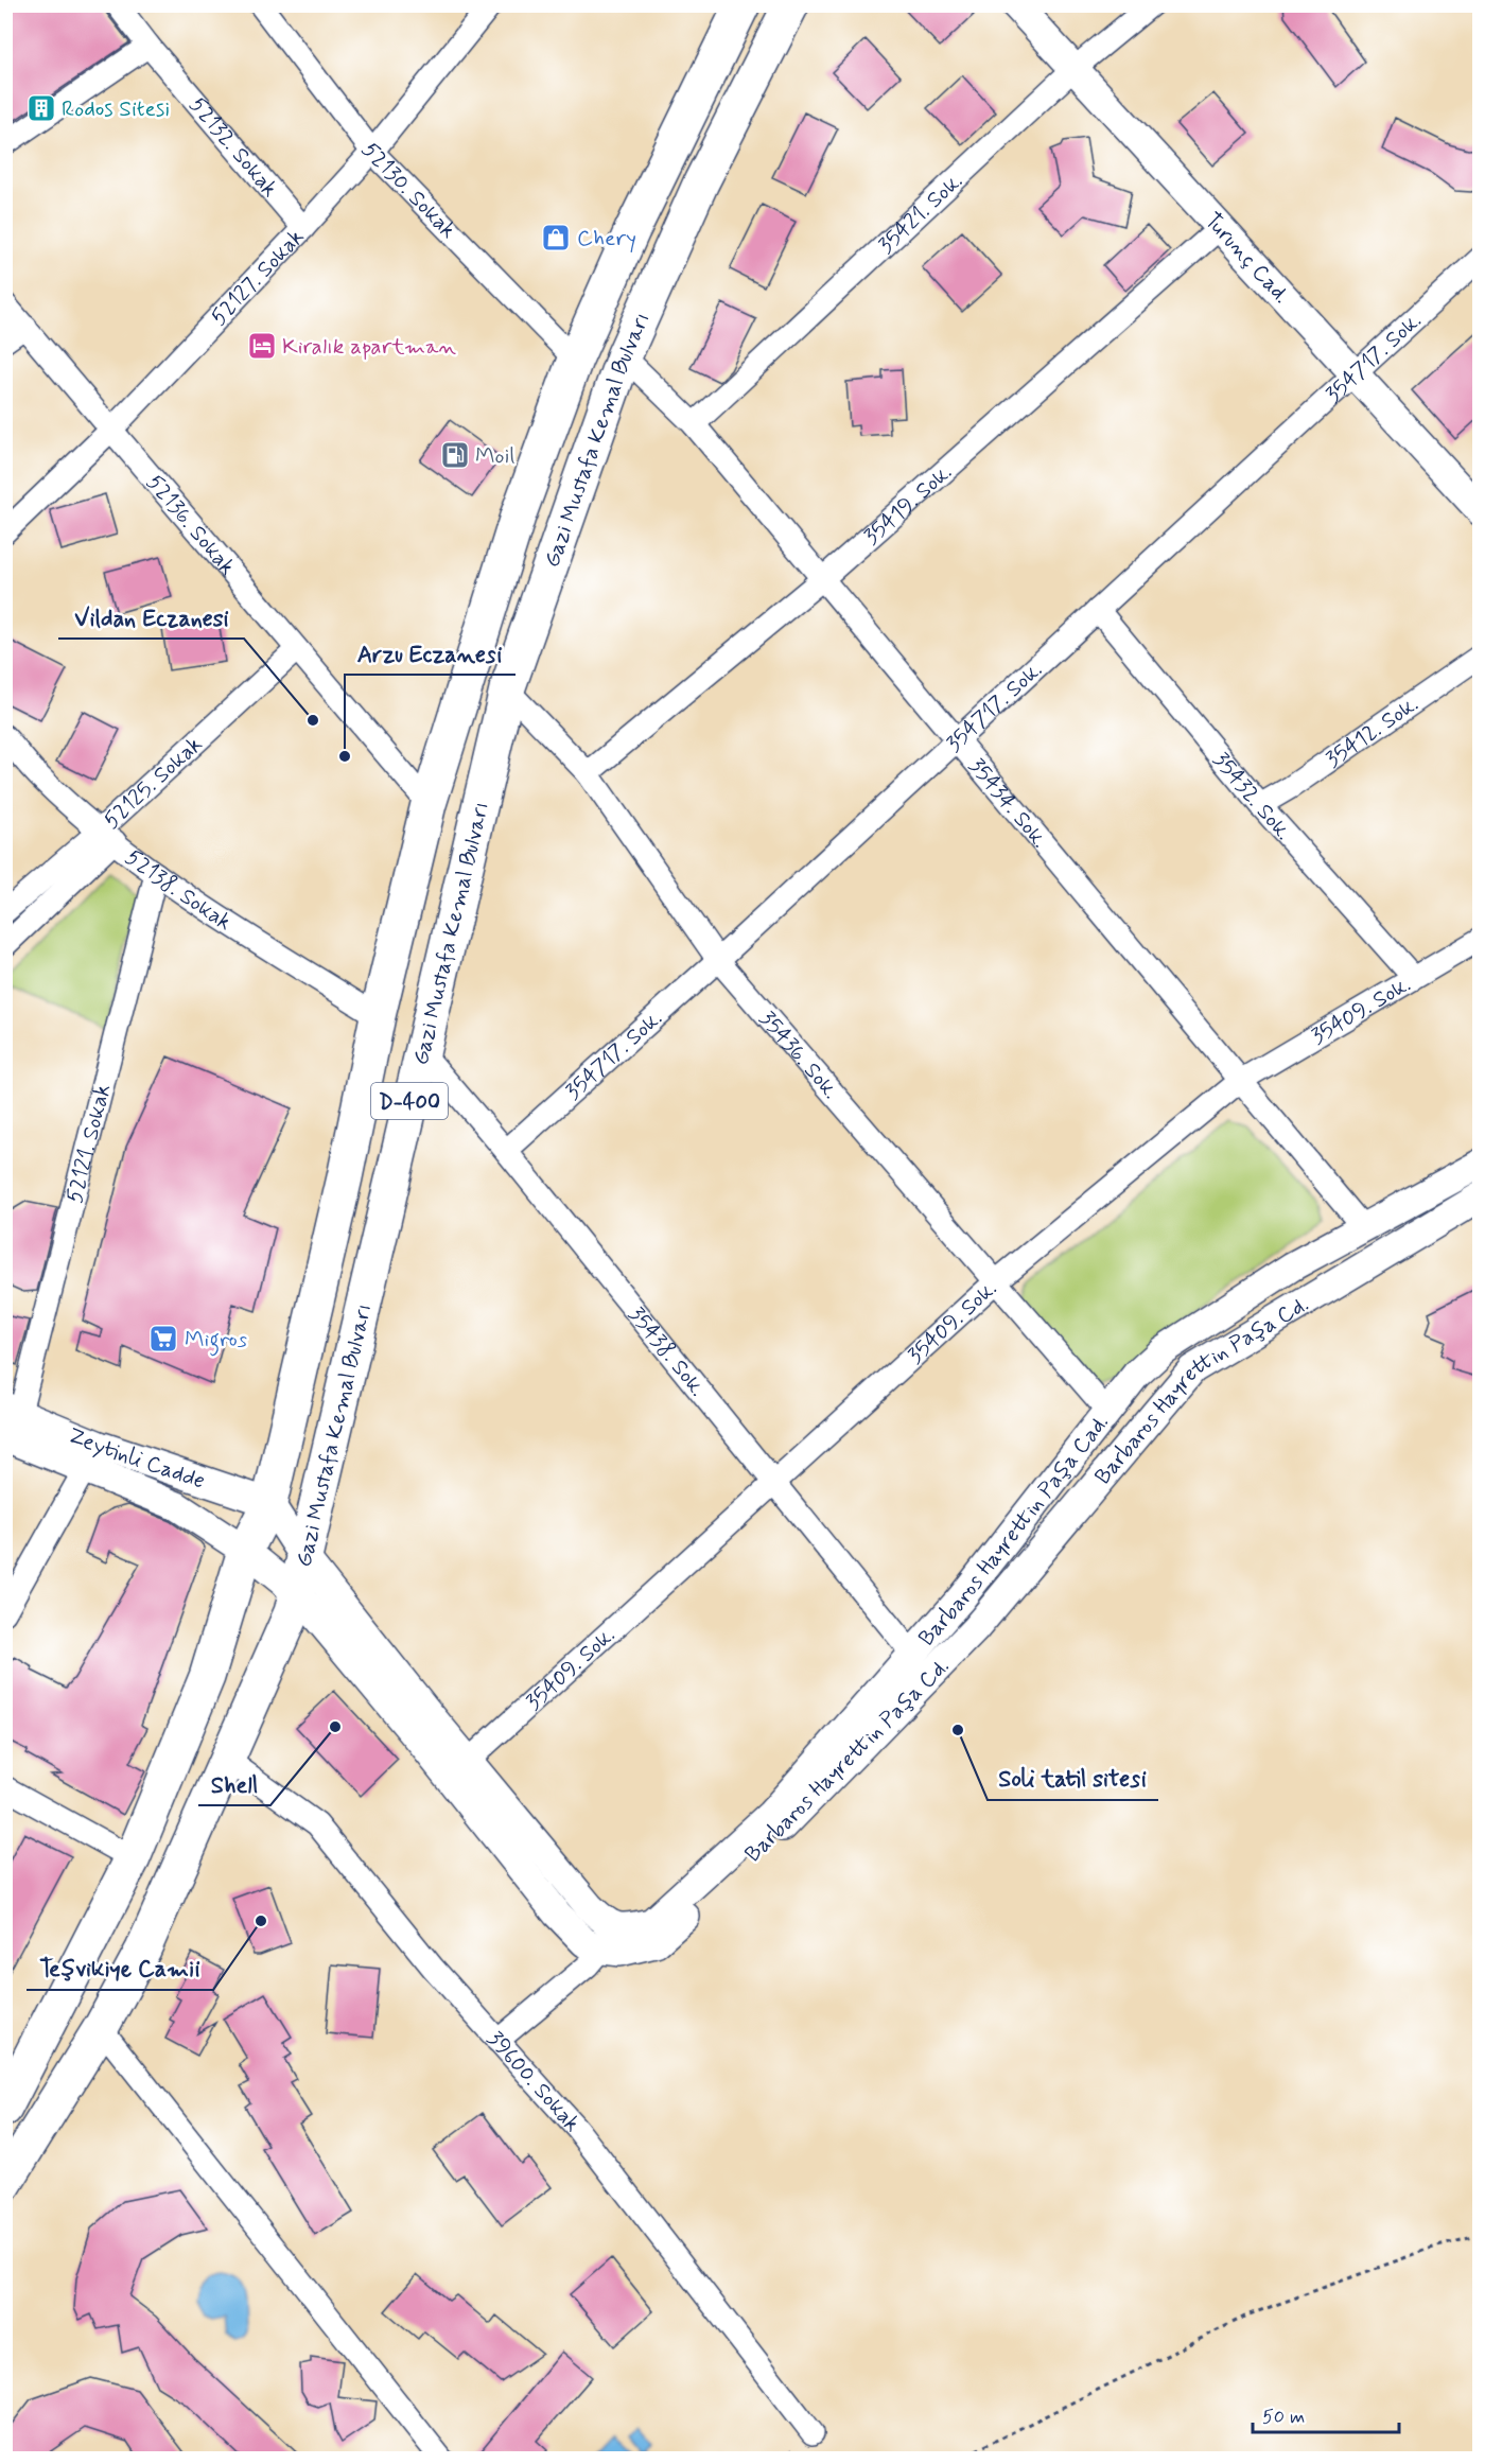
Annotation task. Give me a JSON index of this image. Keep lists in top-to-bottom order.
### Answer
{
  "streets": {
    "highway": ["Gazi Mustafa Kemal Bulvarı", "D-400"],
    "street": [
      "52132. Sokak",
      "52130. Sokak",
      "35421. Sok.",
      "Turunç Cad.",
      "52127. Sokak",
      "354717. Sok.",
      "35419. Sok.",
      "52136. Sokak",
      "35412. Sok.",
      "52125. Sokak",
      "35432. Sok.",
      "35434. Sok.",
      "52138. Sokak",
      "35409. Sok.",
      "35436. Sok.",
      "52121. Sokak",
      "35438. Sok.",
      "Barbaros Hayrettin Paşa Cd.",
      "Zeytinli Cadde",
      "Barbaros Hayrettin Paşa Cad.",
      "39600. Sokak"
    ]
  },
  "crossings": [
    ["52132. Sokak", "52127. Sokak"],
    ["52130. Sokak", "52127. Sokak"],
    ["52130. Sokak", "Gazi Mustafa Kemal Bulvarı"],
    ["35421. Sok.", "Turunç Cad."],
    ["35421. Sok.", "35434. Sok."],
    ["Turunç Cad.", "354717. Sok."],
    ["Turunç Cad.", "35419. Sok."],
    ["52127. Sokak", "52136. Sokak"],
    ["354717. Sok.", "35432. Sok."],
    ["354717. Sok.", "35434. Sok."],
    ["354717. Sok.", "35436. Sok."],
    ["354717. Sok.", "35438. Sok."],
    ["Gazi Mustafa Kemal Bulvarı", "52136. Sokak"],
    ["Gazi Mustafa Kemal Bulvarı", "35434. Sok."],
    ["Gazi Mustafa Kemal Bulvarı", "52138. Sokak"],
    ["Gazi Mustafa Kemal Bulvarı", "35436. Sok."],
    ["Gazi Mustafa Kemal Bulvarı", "35438. Sok."],
    ["Gazi Mustafa Kemal Bulvarı", "Zeytinli Cadde"],
    ["Gazi Mustafa Kemal Bulvarı", "39600. Sokak"],
    ["35419. Sok.", "35434. Sok."],
    ["35419. Sok.", "35436. Sok."],
    ["52136. Sokak", "52125. Sokak"],
    ["35412. Sok.", "35432. Sok."],
    ["52125. Sokak", "52138. Sokak"],
    ["35432. Sok.", "35409. Sok."],
    ["35434. Sok.", "35409. Sok."],
    ["35434. Sok.", "Barbaros Hayrettin Paşa Cad."],
    ["52138. Sokak", "52121. Sokak"],
    ["35409. Sok.", "35436. Sok."],
    ["35409. Sok.", "35438. Sok."],
    ["35436. Sok.", "Barbaros Hayrettin Paşa Cad."],
    ["52121. Sokak", "Zeytinli Cadde"],
    ["35438. Sok.", "Barbaros Hayrettin Paşa Cad."],
    ["Barbaros Hayrettin Paşa Cd.", "Barbaros Hayrettin Paşa Cad."]
  ],
  "places": {
    "building": ["Rodos Sitesi"],
    "shop": ["Chery"],
    "hotel": ["Kiralık apartman"],
    "fuel station": ["Moil"],
    "other": [
      "Vildan Eczanesi",
      "Arzu Eczanesi",
      "Shell",
      "Soli tatil sitesi",
      "Teşvikiye Camii"
    ],
    "supermarket": ["Migros"]
  },
  "scale_bar": "50 m"
}
